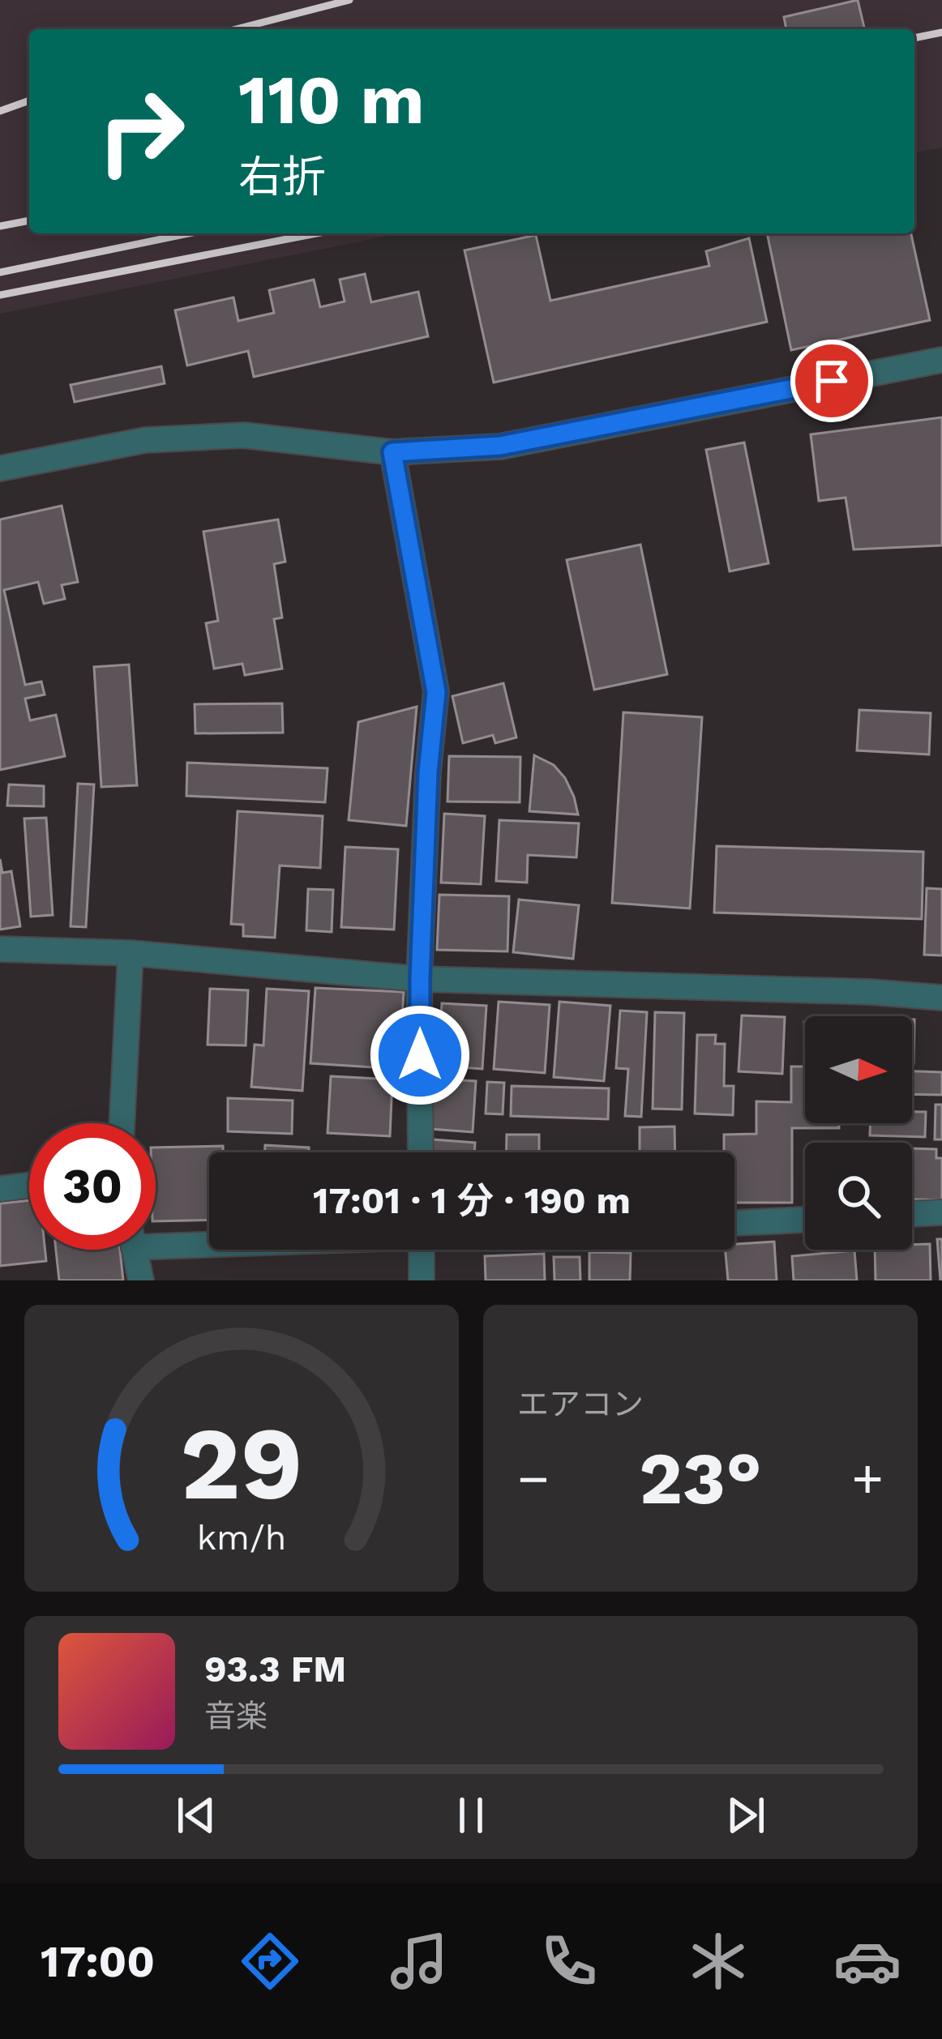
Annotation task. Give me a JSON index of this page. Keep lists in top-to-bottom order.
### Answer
{
  "north": "right",
  "page": {
    "turn": ["110 m", "右折"],
    "limit": "30",
    "trip": "17:01 · 1 分 · 190 m",
    "tile": "エアコン",
    "heat": ["−", "23°", "+"],
    "song": ["93.3 FM", "音楽"],
    "tabs": "17:00",
    "gauge": ["29", "km/h"]
  }
}
